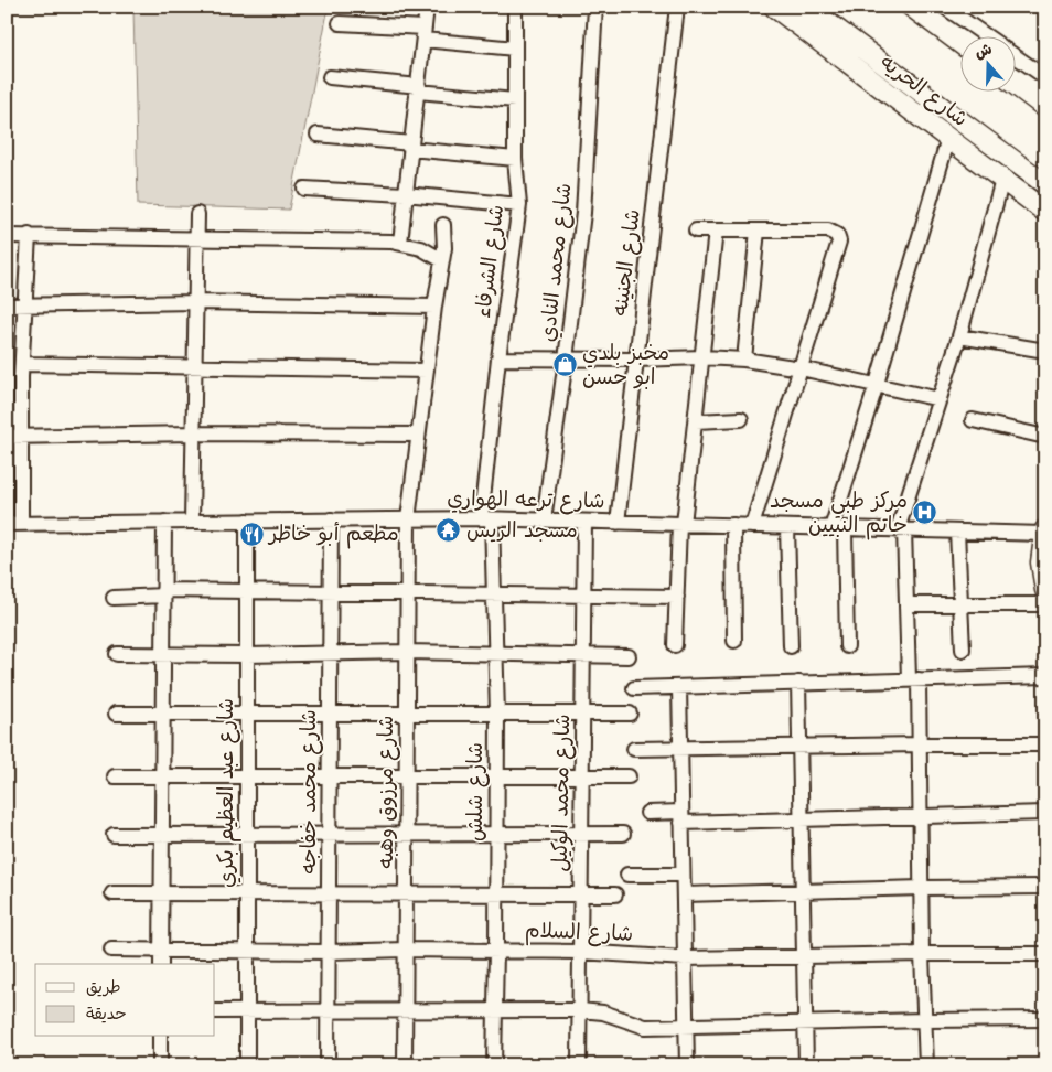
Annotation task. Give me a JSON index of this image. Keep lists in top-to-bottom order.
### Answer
{
  "streets": {
    "main road": ["شارع الحريه"],
    "street": [
      "شارع الشرفاء",
      "شارع محمد النادي",
      "شارع الجنينه",
      "شارع ترعه الهواري",
      "شارع محمد خفاجه",
      "شارع مرزوق وهبه",
      "شارع شلش",
      "شارع عبد العظيم بكري",
      "شارع محمد الوكيل",
      "شارع السلام"
    ]
  },
  "crossings": [
    ["شارع الشرفاء", "شارع ترعه الهواري"],
    ["شارع الشرفاء", "شارع شلش"],
    ["شارع محمد النادي", "شارع ترعه الهواري"],
    ["شارع الجنينه", "شارع ترعه الهواري"],
    ["شارع ترعه الهواري", "شارع محمد خفاجه"],
    ["شارع ترعه الهواري", "شارع مرزوق وهبه"],
    ["شارع ترعه الهواري", "شارع شلش"],
    ["شارع ترعه الهواري", "شارع عبد العظيم بكري"],
    ["شارع ترعه الهواري", "شارع محمد الوكيل"],
    ["شارع محمد خفاجه", "شارع السلام"],
    ["شارع مرزوق وهبه", "شارع السلام"],
    ["شارع شلش", "شارع السلام"],
    ["شارع عبد العظيم بكري", "شارع السلام"],
    ["شارع محمد الوكيل", "شارع السلام"]
  ],
  "places": {
    "shop": ["مخبز بلدي ابو حسن"],
    "hospital": ["مركز طبي مسجد خاتم النبيين"],
    "temple": ["مسجد الريس"],
    "restaurant": ["مطعم أبو خاطر"]
  },
  "legend": ["طريق", "حديقة"],
  "north": "top"
}
